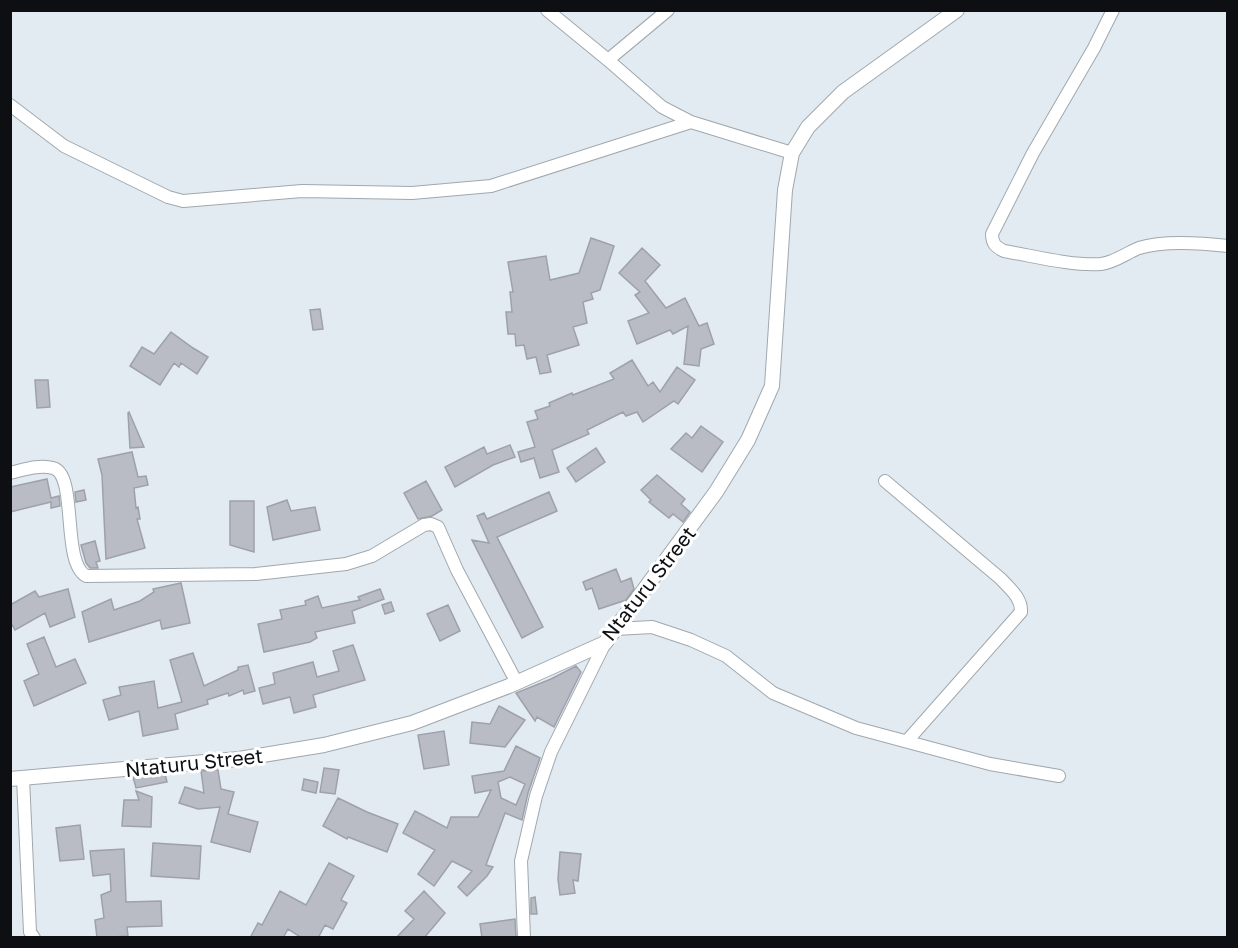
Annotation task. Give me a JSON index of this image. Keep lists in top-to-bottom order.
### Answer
{
  "streets": {
    "street": ["Ntaturu Street"]
  }
}
